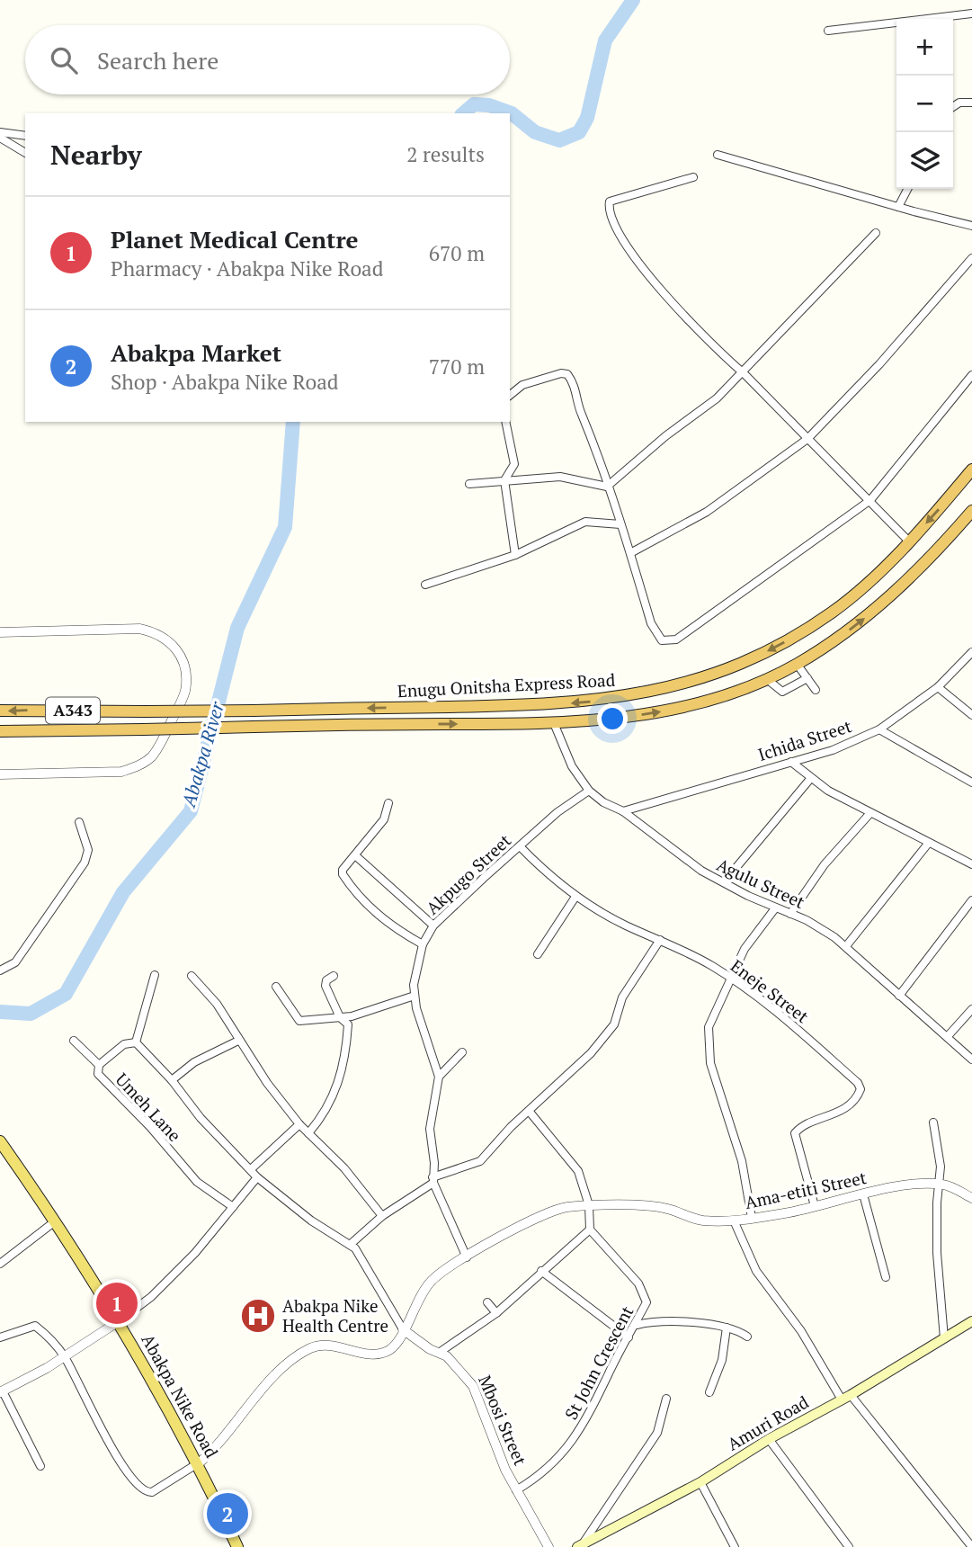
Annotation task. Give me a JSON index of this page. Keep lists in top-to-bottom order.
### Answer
{
  "streets": {
    "highway": ["Enugu Onitsha Express Road", "A343"],
    "main road": ["Abakpa Nike Road", "Amuri Road"],
    "street": [
      "Ichida Street",
      "Akpugo Street",
      "Agulu Street",
      "Eneje Street",
      "Umeh Lane",
      "Ama-etiti Street",
      "St John Crescent",
      "Mbosi Street"
    ]
  },
  "crossings": [
    ["Enugu Onitsha Express Road", "Agulu Street"],
    ["Ichida Street", "Agulu Street"],
    ["Akpugo Street", "Agulu Street"],
    ["Akpugo Street", "Eneje Street"],
    ["Akpugo Street", "Ama-etiti Street"],
    ["Eneje Street", "Ama-etiti Street"],
    ["Umeh Lane", "Ama-etiti Street"],
    ["Umeh Lane", "Mbosi Street"],
    ["Ama-etiti Street", "Abakpa Nike Road"],
    ["Ama-etiti Street", "Mbosi Street"],
    ["St John Crescent", "Mbosi Street"]
  ],
  "water": ["Abakpa River"],
  "places": {
    "hospital": ["Abakpa Nike Health Centre"]
  },
  "page": {
    "map_buttons": ["+", "−"],
    "search": "Search here",
    "heading": ["Nearby", "2 results"],
    "list": [
      {
        "mark": "1",
        "name": "Planet Medical Centre",
        "note": "Pharmacy · Abakpa Nike Road",
        "value": "670 m"
      },
      {
        "mark": "2",
        "name": "Abakpa Market",
        "note": "Shop · Abakpa Nike Road",
        "value": "770 m"
      }
    ],
    "pins": ["1", "2"]
  }
}
